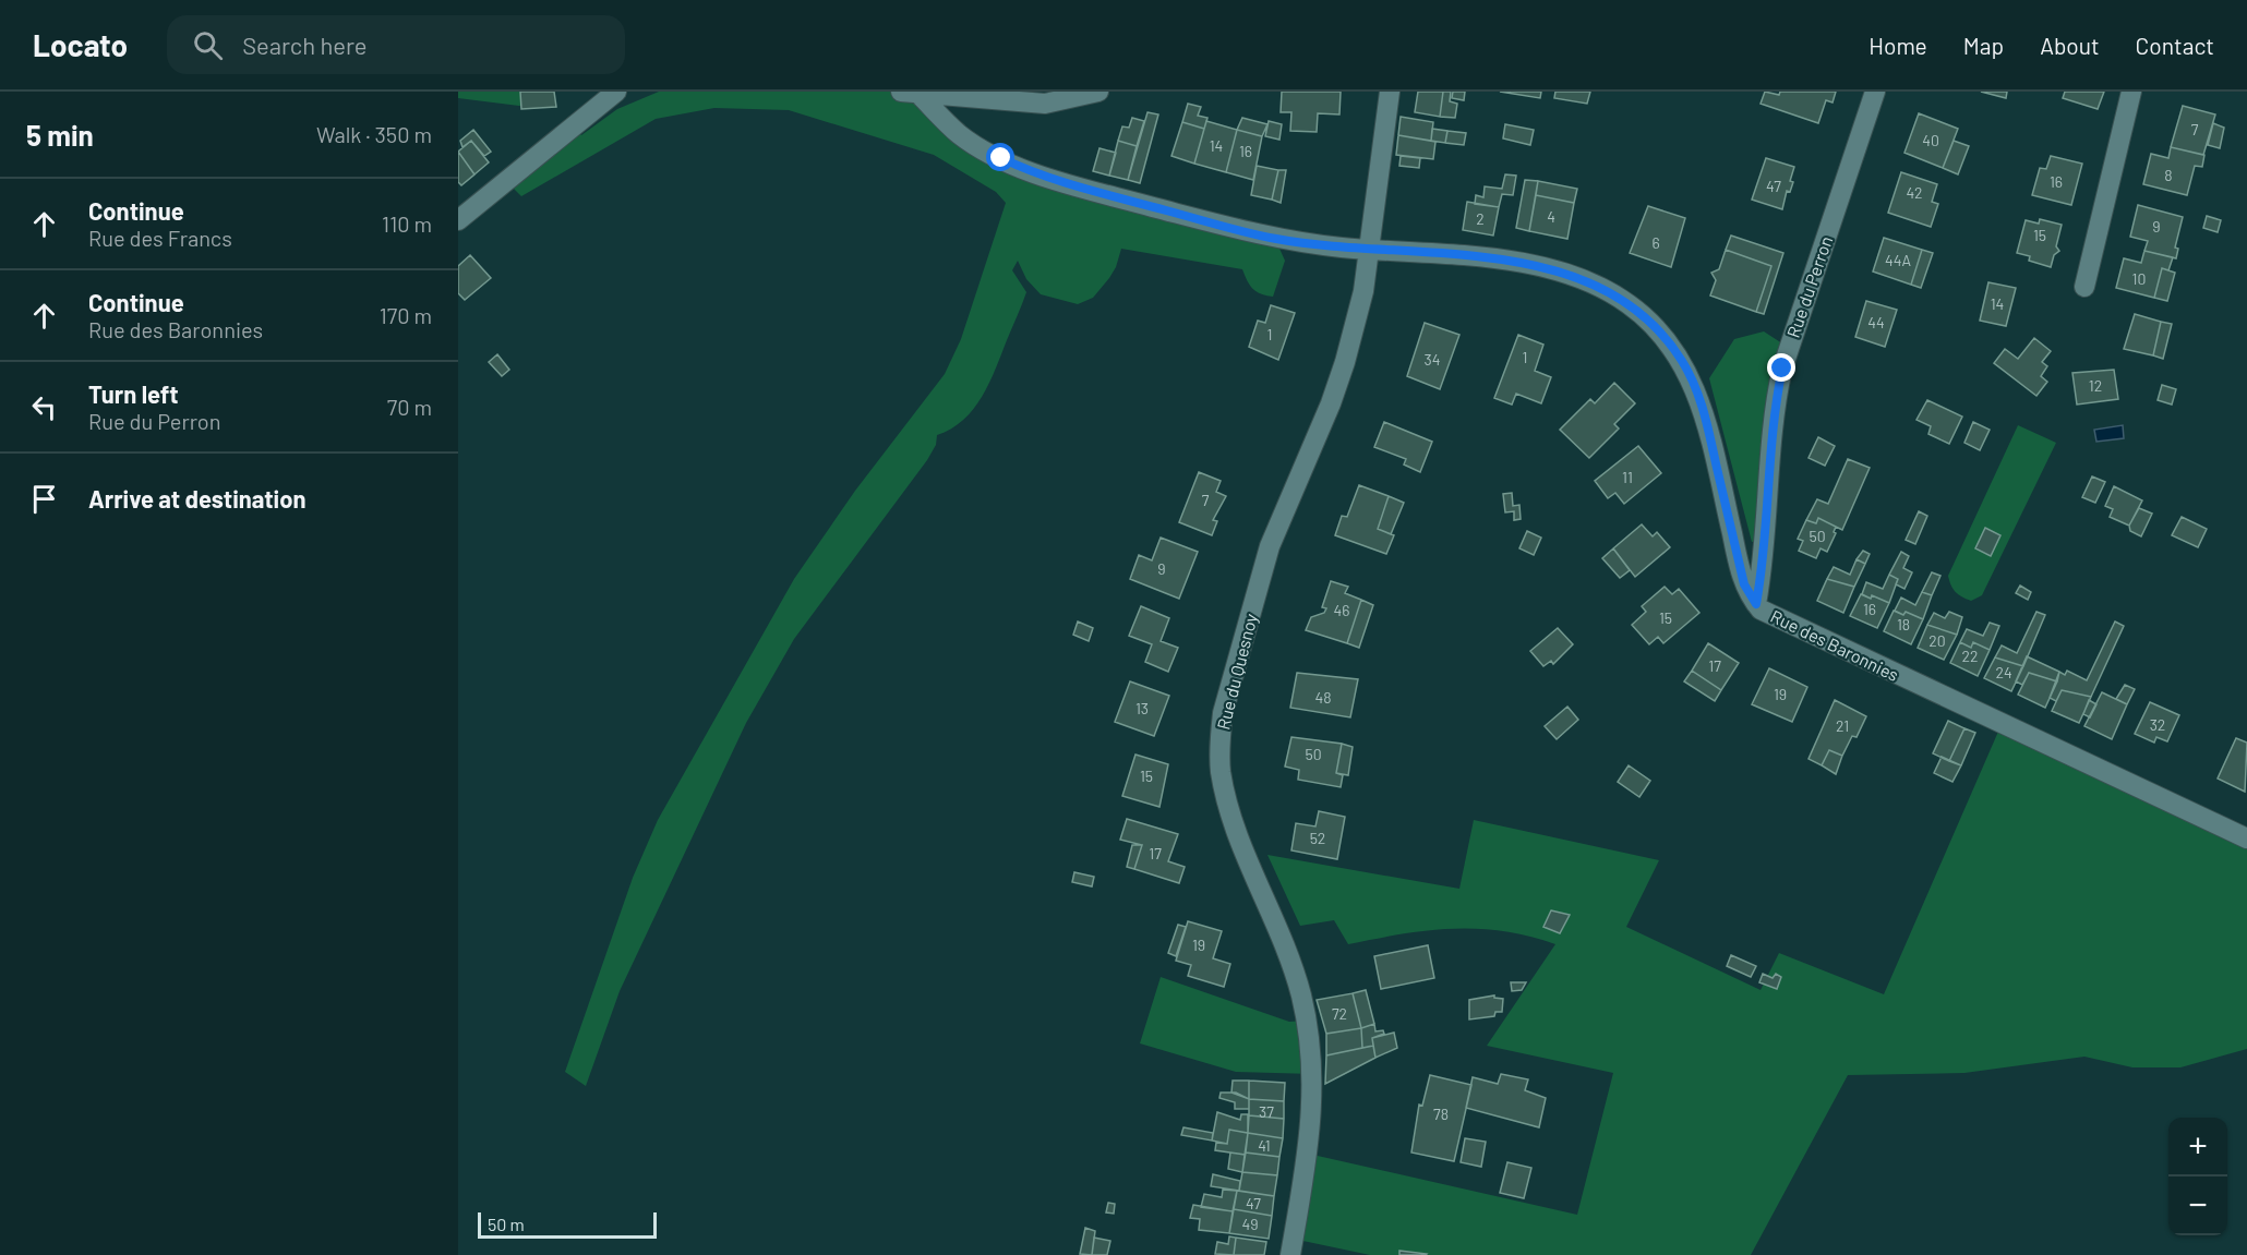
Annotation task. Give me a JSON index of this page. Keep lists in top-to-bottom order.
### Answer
{
  "streets": {
    "street": ["Rue du Perron", "Rue des Baronnies", "Rue du Quesnoy"]
  },
  "crossings": [
    ["Rue du Perron", "Rue des Baronnies"],
    ["Rue des Baronnies", "Rue du Quesnoy"]
  ],
  "house_numbers": [
    "7",
    "40",
    "14",
    "16",
    "8",
    "16",
    "47",
    "42",
    "4",
    "2",
    "9",
    "15",
    "6",
    "44A",
    "10",
    "14",
    "44",
    "1",
    "1",
    "34",
    "12",
    "11",
    "7",
    "50",
    "9",
    "16",
    "46",
    "15",
    "18",
    "20",
    "22",
    "17",
    "24",
    "19",
    "48",
    "13",
    "32",
    "21",
    "50",
    "15",
    "52",
    "17",
    "19",
    "72",
    "37",
    "78",
    "41",
    "47",
    "49"
  ],
  "scale_bar": "50 m",
  "page": {
    "header": "Locato",
    "search": "Search here",
    "nav": [
      "Home",
      "Map",
      "About",
      "Contact"
    ],
    "heading": ["5 min", "Walk · 350 m"],
    "list": [
      ["Continue", "Rue des Francs", "110 m"],
      ["Continue", "Rue des Baronnies", "170 m"],
      ["Turn left", "Rue du Perron", "70 m"],
      "Arrive at destination"
    ],
    "map_buttons": ["+", "−"],
    "scale": "50 m"
  }
}
